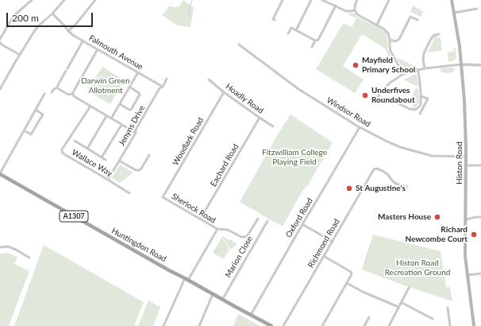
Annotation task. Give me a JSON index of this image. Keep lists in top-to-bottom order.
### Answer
{
  "streets": {
    "main road": ["Histon Road", "A1307", "Huntingdon Road"],
    "street": [
      "Falmouth Avenue",
      "Hoadly Road",
      "Windsor Road",
      "Jenyns Drive",
      "Woodlark Road",
      "Wallace Way",
      "Eachard Road",
      "Sherlock Road",
      "Oxford Road",
      "Richmond Road",
      "Marion Close"
    ]
  },
  "crossings": [
    ["Falmouth Avenue", "Jenyns Drive"],
    ["Hoadly Road", "Woodlark Road"],
    ["Hoadly Road", "Eachard Road"],
    ["Windsor Road", "Histon Road"],
    ["Windsor Road", "Oxford Road"],
    ["Jenyns Drive", "Wallace Way"],
    ["Woodlark Road", "Sherlock Road"],
    ["Eachard Road", "Sherlock Road"],
    ["Sherlock Road", "Huntingdon Road"],
    ["Oxford Road", "Huntingdon Road"],
    ["Huntingdon Road", "Marion Close"]
  ],
  "parks": ["Darwin Green Allotment", "Fitzwilliam College Playing Field", "Histon Road Recreation Ground"],
  "places": [
    "Mayfield Primary School",
    "Underfives Roundabout",
    "St Augustine's",
    "Masters House",
    "Richard Newcombe Court"
  ],
  "scale_bar": "200 m"
}
